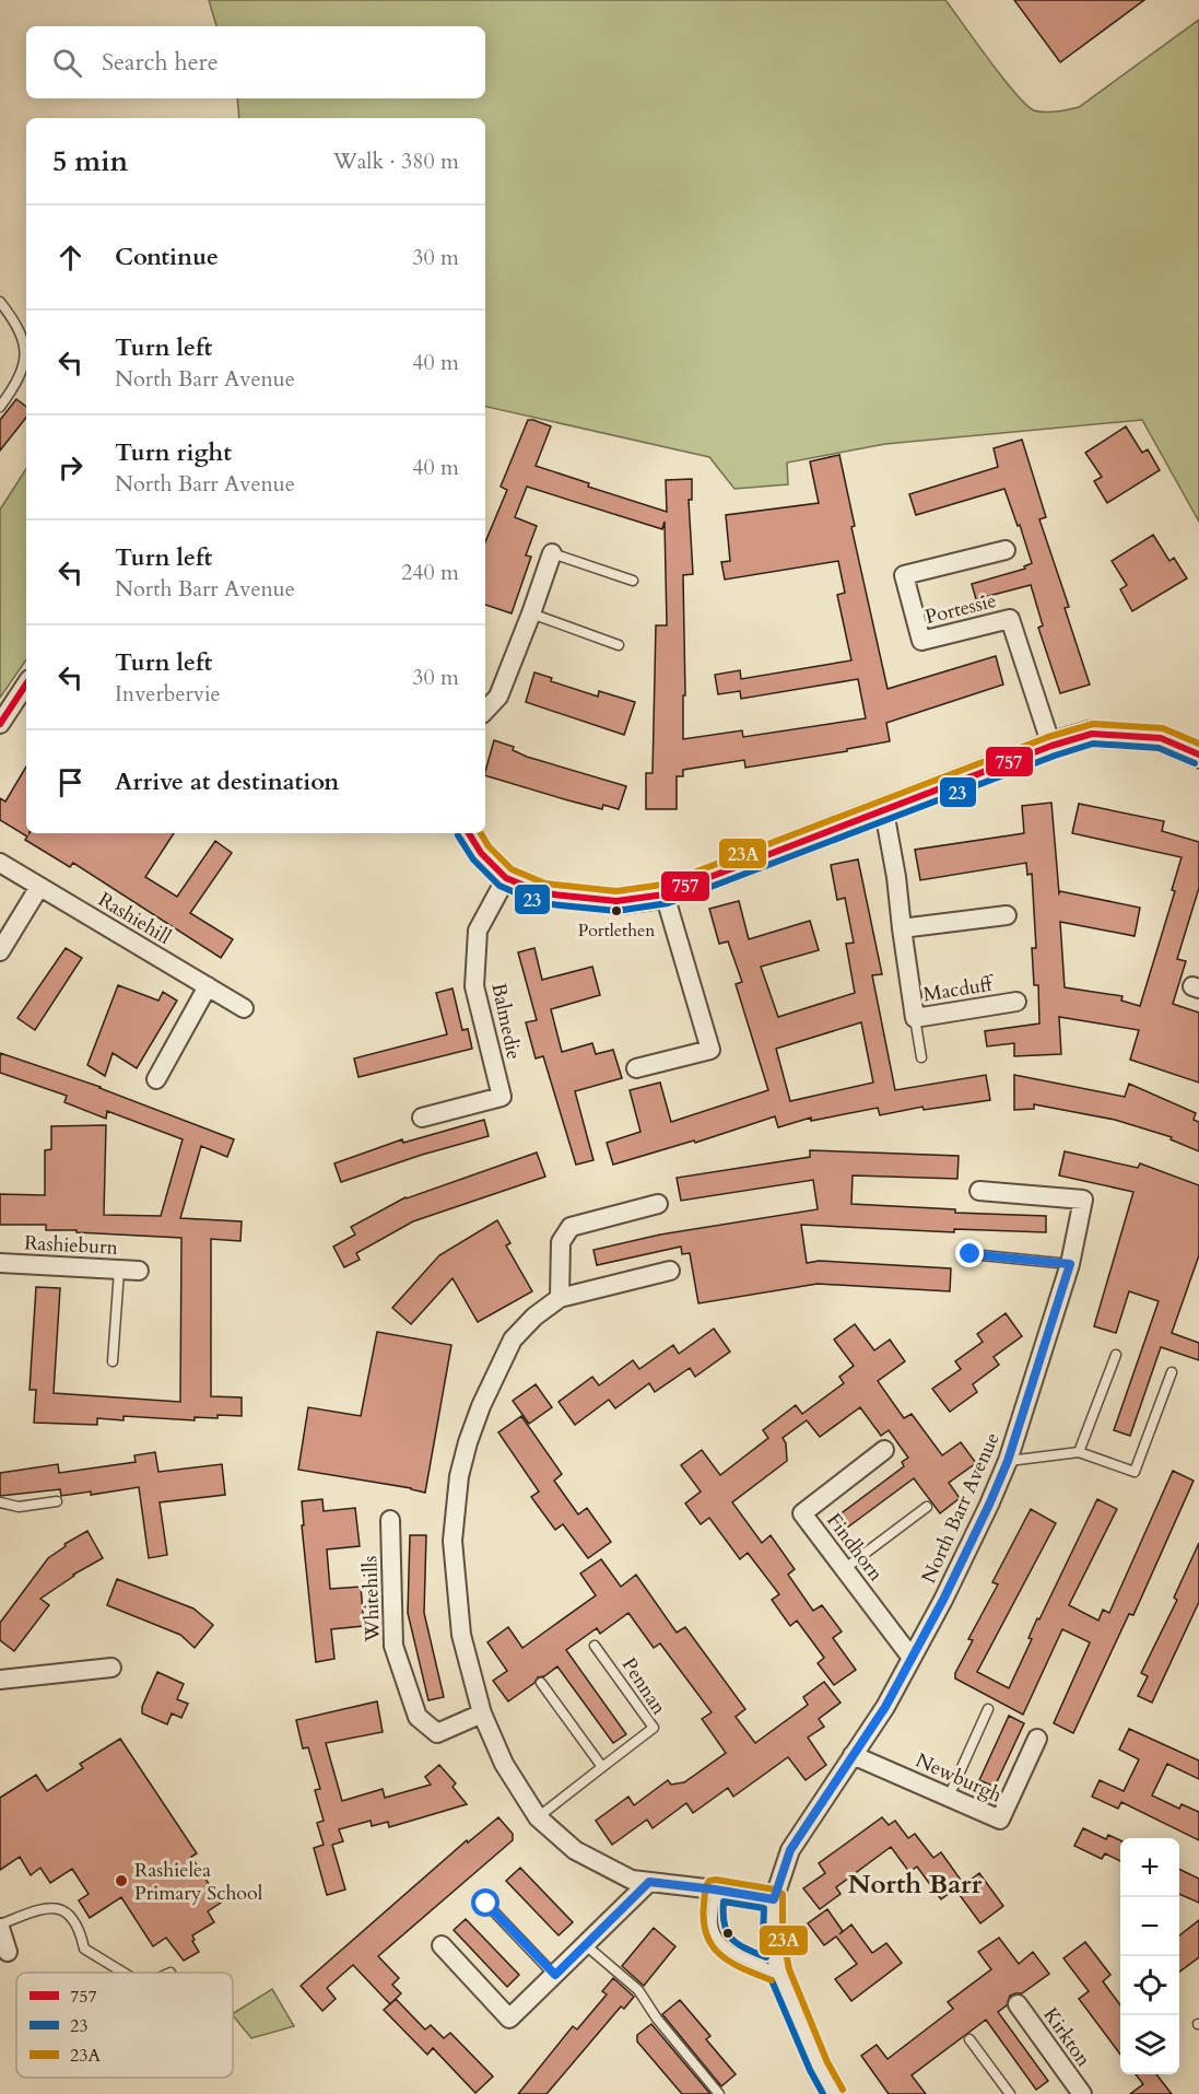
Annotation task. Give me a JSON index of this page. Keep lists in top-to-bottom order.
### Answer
{
  "streets": {
    "street": [
      "Portessie",
      "Rashiehill",
      "Macduff",
      "Balmedie",
      "Rashieburn",
      "North Barr Avenue",
      "Findhorn",
      "Whitehills",
      "Newburgh",
      "Kirkton"
    ],
    "lane": ["Pennan"]
  },
  "crossings": [
    ["North Barr Avenue", "Findhorn"],
    ["North Barr Avenue", "Newburgh"]
  ],
  "districts": ["North Barr"],
  "places": ["Portlethen", "Rashielea Primary School"],
  "lines": ["transit line 757", "transit line 23A", "transit line 23"],
  "legend": ["757", "23", "23A"],
  "page": {
    "search": "Search here",
    "heading": ["5 min", "Walk · 380 m"],
    "list": [
      ["Continue", "30 m"],
      ["Turn left", "North Barr Avenue", "40 m"],
      ["Turn right", "North Barr Avenue", "40 m"],
      ["Turn left", "North Barr Avenue", "240 m"],
      ["Turn left", "Inverbervie", "30 m"],
      "Arrive at destination"
    ],
    "map_buttons": ["+", "−"]
  }
}
